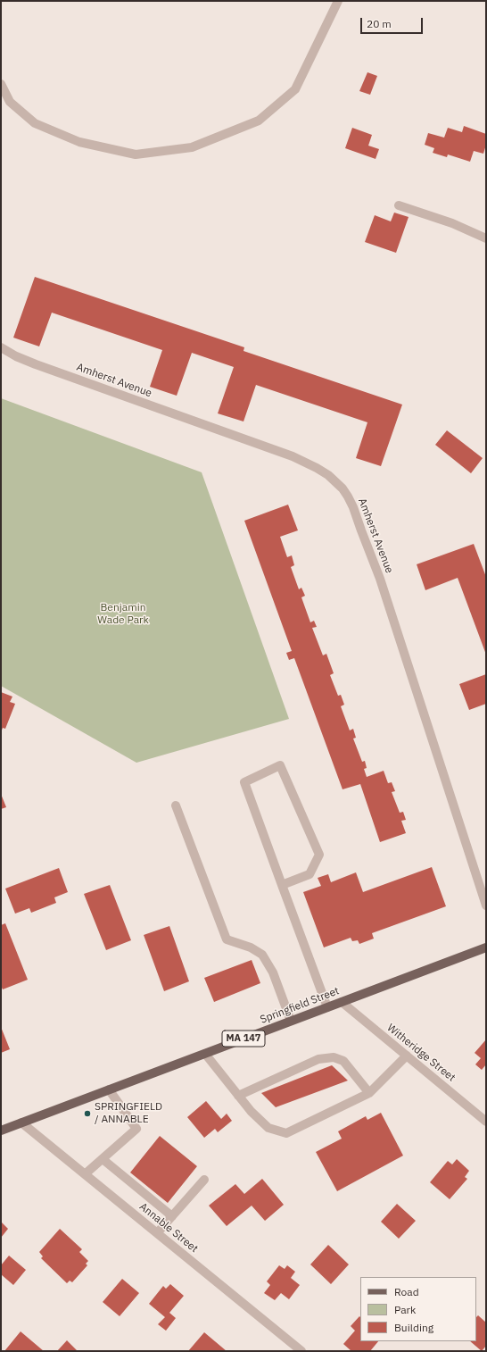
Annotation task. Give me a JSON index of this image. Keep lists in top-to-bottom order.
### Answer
{
  "streets": {
    "main road": ["Springfield Street", "MA 147"],
    "street": ["Amherst Avenue", "Witheridge Street", "Annable Street"]
  },
  "crossings": [
    ["Springfield Street", "Witheridge Street"],
    ["Springfield Street", "Annable Street"]
  ],
  "parks": ["Benjamin Wade Park"],
  "places": ["SPRINGFIELD / ANNABLE"],
  "legend": ["Road", "Park", "Building"],
  "scale_bar": "20 m"
}
